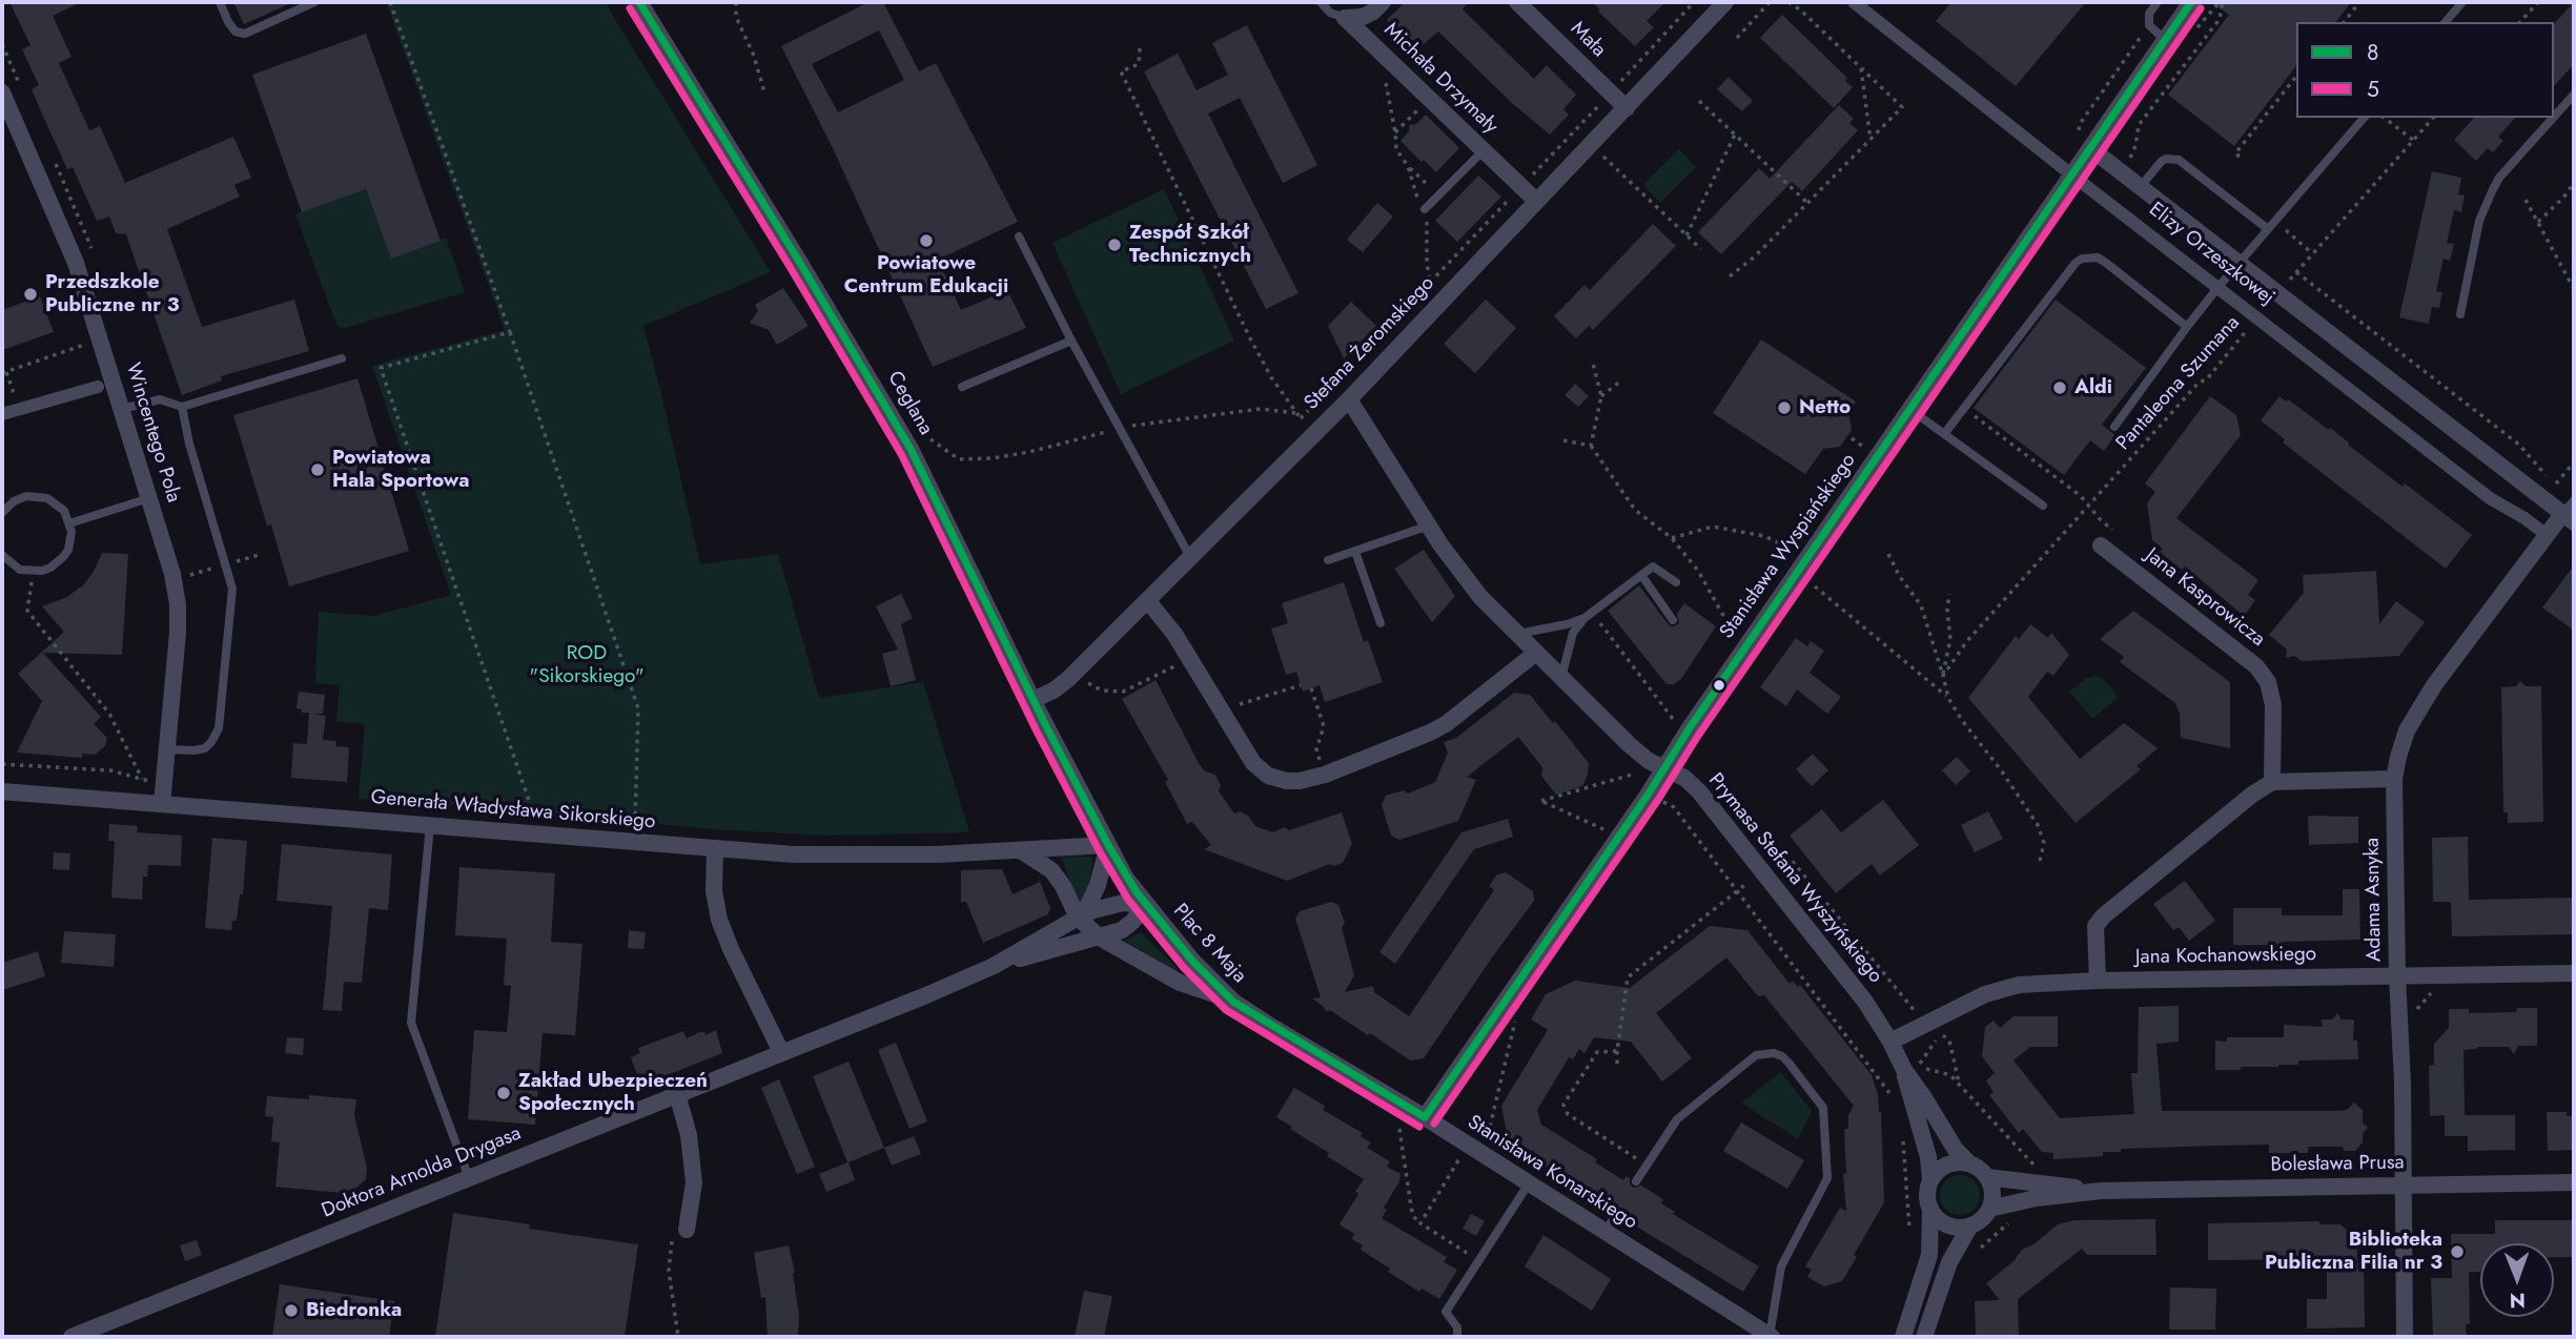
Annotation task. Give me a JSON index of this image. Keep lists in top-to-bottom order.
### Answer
{
  "streets": {
    "street": [
      "Mała",
      "Michała Drzymały",
      "Elizy Orzeszkowej",
      "Stefana Żeromskiego",
      "Ceglana",
      "Wincentego Pola",
      "Stanisława Wyspiańskiego",
      "Jana Kasprowicza",
      "Generała Władysława Sikorskiego",
      "Prymasa Stefana Wyszyńskiego",
      "Adama Asnyka",
      "Plac 8 Maja",
      "Jana Kochanowskiego",
      "Bolesława Prusa",
      "Doktora Arnolda Drygasa",
      "Stanisława Konarskiego"
    ],
    "path": ["Pantaleona Szumana"]
  },
  "crossings": [
    ["Mała", "Stefana Żeromskiego"],
    ["Michała Drzymały", "Stefana Żeromskiego"],
    ["Elizy Orzeszkowej", "Pantaleona Szumana"],
    ["Elizy Orzeszkowej", "Stanisława Wyspiańskiego"],
    ["Elizy Orzeszkowej", "Adama Asnyka"],
    ["Stefana Żeromskiego", "Ceglana"],
    ["Stefana Żeromskiego", "Prymasa Stefana Wyszyńskiego"],
    ["Ceglana", "Plac 8 Maja"],
    ["Wincentego Pola", "Generała Władysława Sikorskiego"],
    ["Stanisława Wyspiańskiego", "Prymasa Stefana Wyszyńskiego"],
    ["Stanisława Wyspiańskiego", "Stanisława Konarskiego"],
    ["Generała Władysława Sikorskiego", "Plac 8 Maja"],
    ["Prymasa Stefana Wyszyńskiego", "Jana Kochanowskiego"],
    ["Prymasa Stefana Wyszyńskiego", "Bolesława Prusa"],
    ["Adama Asnyka", "Jana Kochanowskiego"],
    ["Adama Asnyka", "Bolesława Prusa"],
    ["Plac 8 Maja", "Doktora Arnolda Drygasa"],
    ["Plac 8 Maja", "Stanisława Konarskiego"]
  ],
  "parks": ["ROD \"Sikorskiego\""],
  "places": [
    "Powiatowe Centrum Edukacji",
    "Zespół Szkół Technicznych",
    "Przedszkole Publiczne nr 3",
    "Aldi",
    "Netto",
    "Powiatowa Hala Sportowa",
    "Zakład Ubezpieczeń Społecznych",
    "Biblioteka Publiczna Filia nr 3",
    "Biedronka"
  ],
  "lines": ["transit line 8", "transit line 5"],
  "legend": ["8", "5"],
  "north": "bottom"
}
